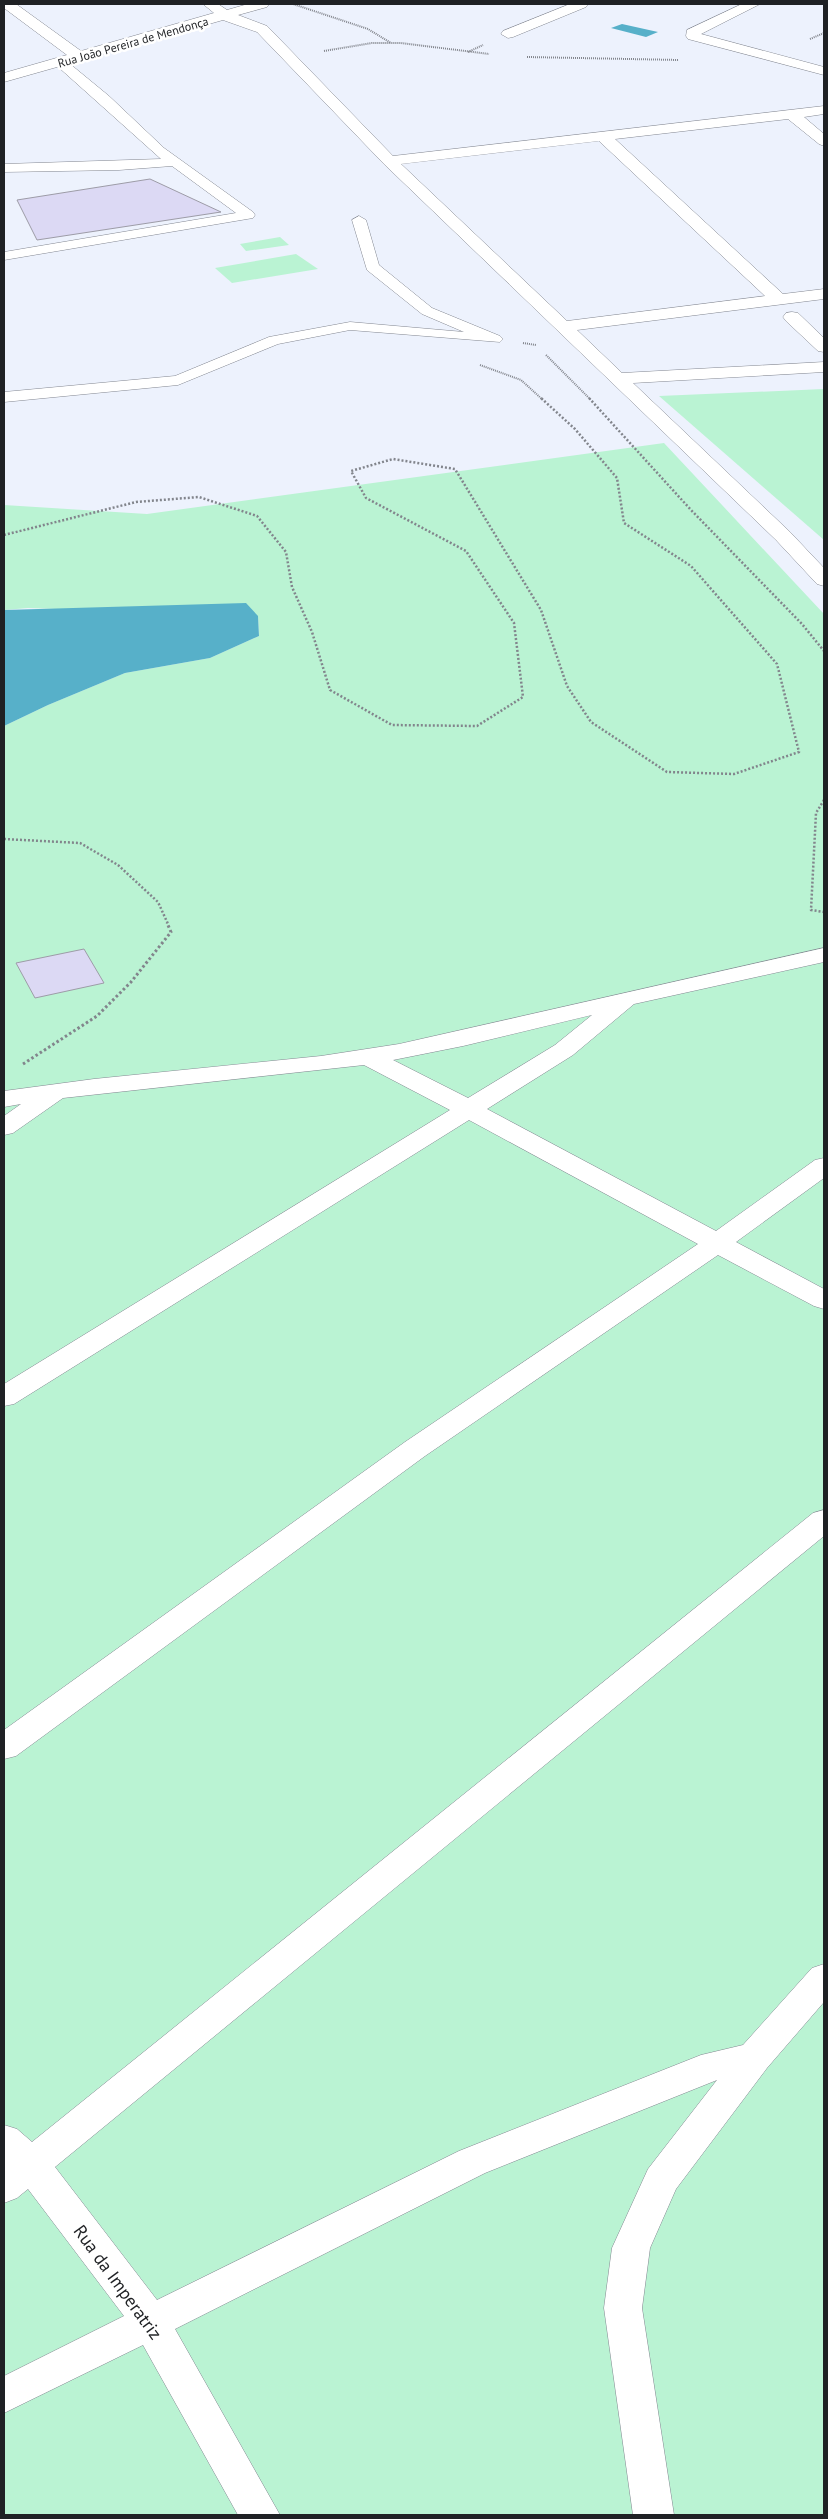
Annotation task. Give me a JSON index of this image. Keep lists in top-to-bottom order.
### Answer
{
  "streets": {
    "street": ["Rua João Pereira de Mendonça", "Rua da Imperatriz"]
  }
}
